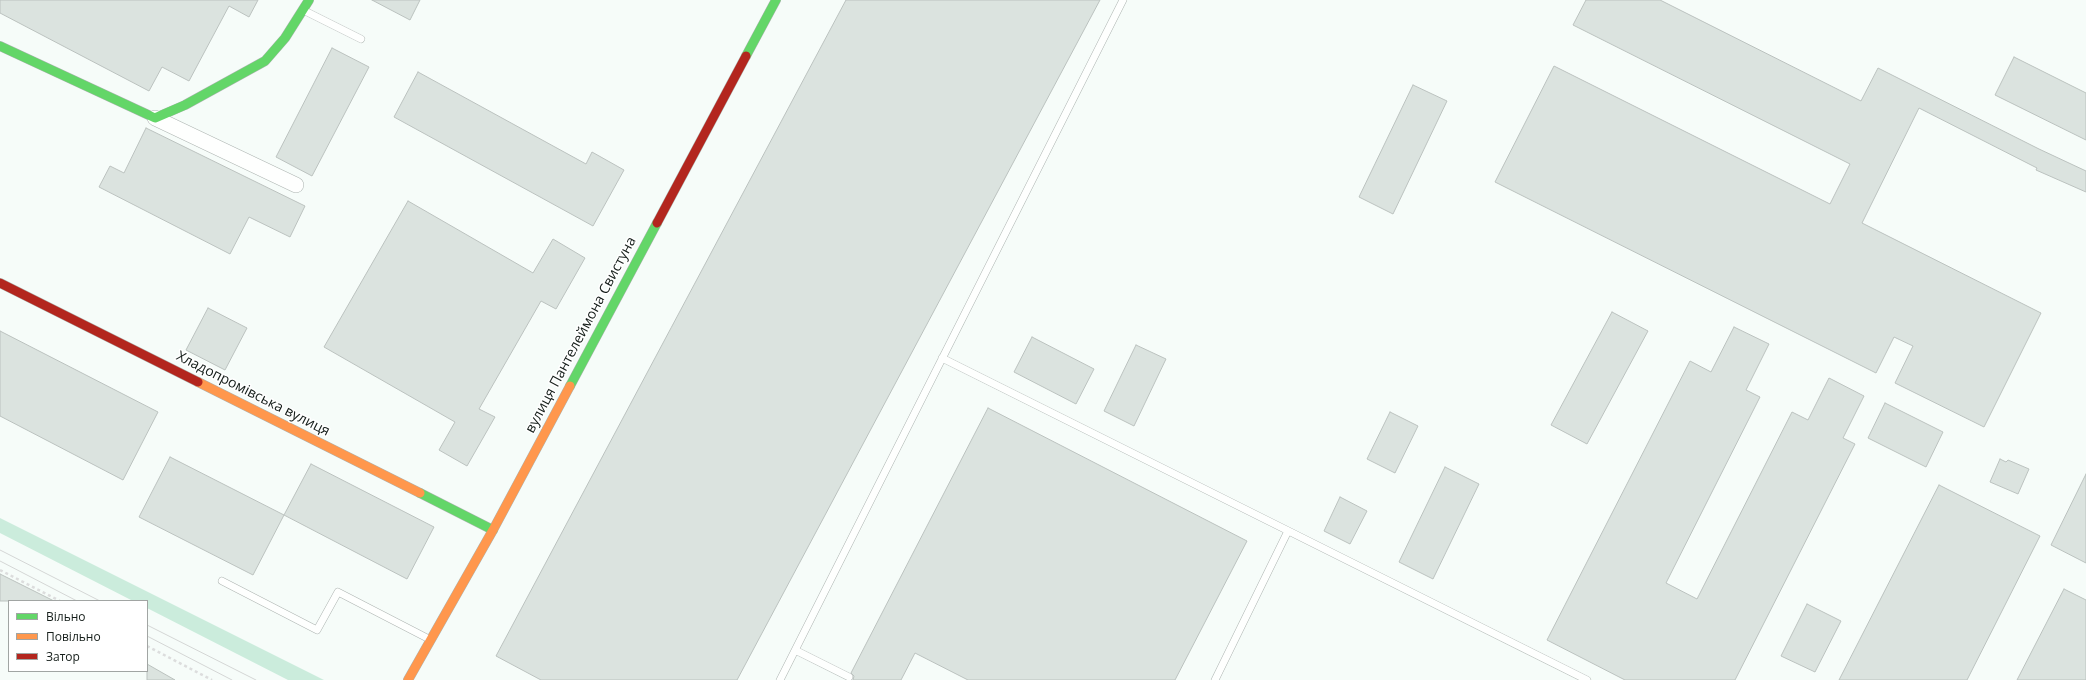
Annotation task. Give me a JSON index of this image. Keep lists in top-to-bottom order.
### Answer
{
  "streets": {
    "street": ["вулиця Пантелеймона Свистуна", "Хладопромівська вулиця"]
  },
  "crossings": [
    ["вулиця Пантелеймона Свистуна", "Хладопромівська вулиця"]
  ],
  "legend": ["Вільно", "Повільно", "Затор"]
}
